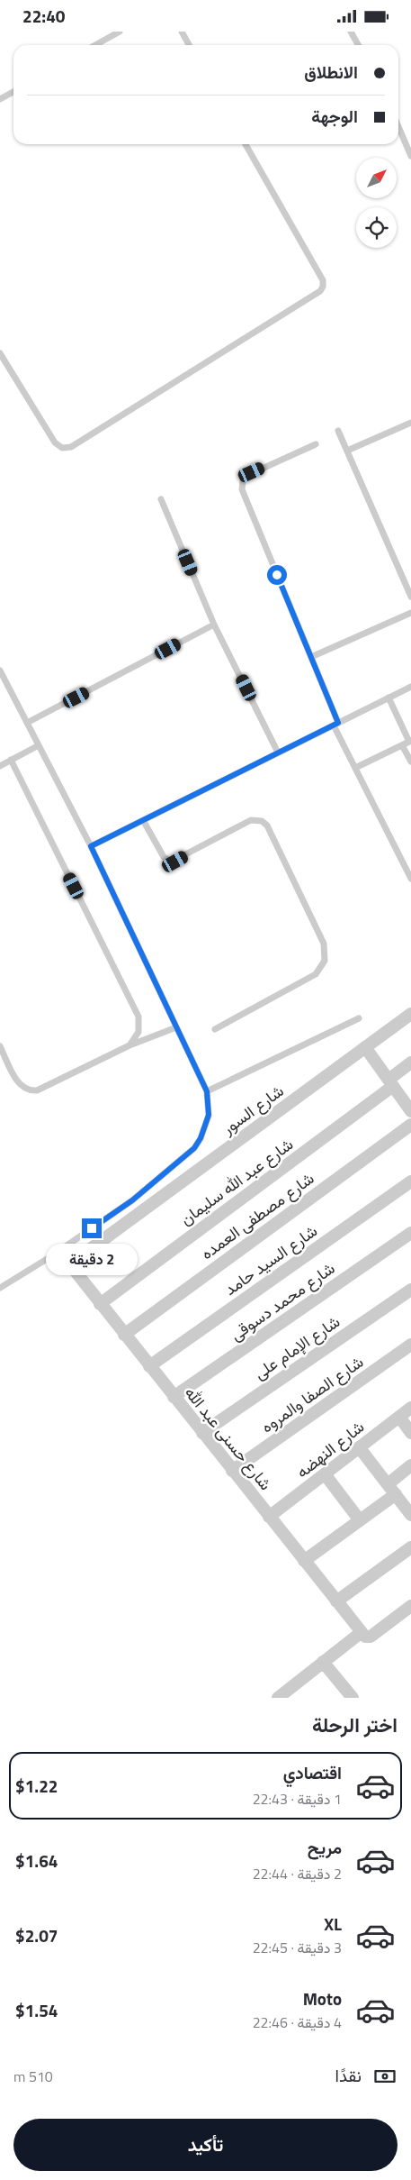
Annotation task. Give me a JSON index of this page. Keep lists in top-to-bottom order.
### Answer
{
  "streets": {
    "street": [
      "شارع السور",
      "شارع عبد الله سليمان",
      "شارع مصطفى العمده",
      "شارع السيد حامد",
      "شارع محمد دسوقى",
      "شارع الإمام على",
      "شارع الصفا والمروه",
      "شارع حسنى عبد الله",
      "شارع النهضه"
    ]
  },
  "crossings": [
    ["شارع السور", "شارع حسنى عبد الله"],
    ["شارع عبد الله سليمان", "شارع حسنى عبد الله"],
    ["شارع مصطفى العمده", "شارع حسنى عبد الله"],
    ["شارع السيد حامد", "شارع حسنى عبد الله"],
    ["شارع محمد دسوقى", "شارع حسنى عبد الله"],
    ["شارع الإمام على", "شارع حسنى عبد الله"],
    ["شارع الصفا والمروه", "شارع حسنى عبد الله"],
    ["شارع حسنى عبد الله", "شارع النهضه"]
  ],
  "north": "top right",
  "page": {
    "status": "22:40",
    "banner": ["الانطلاق", "الوجهة"],
    "bubble": "2 دقيقة",
    "heading": "اختر الرحلة",
    "list": [
      {
        "name": "اقتصادي",
        "note": "1 دقيقة · 22:43",
        "value": "$1.22"
      },
      {
        "name": "مريح",
        "note": "2 دقيقة · 22:44",
        "value": "$1.64"
      },
      {
        "name": "XL",
        "note": "3 دقيقة · 22:45",
        "value": "$2.07"
      },
      {
        "name": "Moto",
        "note": "4 دقيقة · 22:46",
        "value": "$1.54"
      }
    ],
    "pay": ["نقدًا", "510 m"],
    "buttons": "تأكيد"
  }
}
